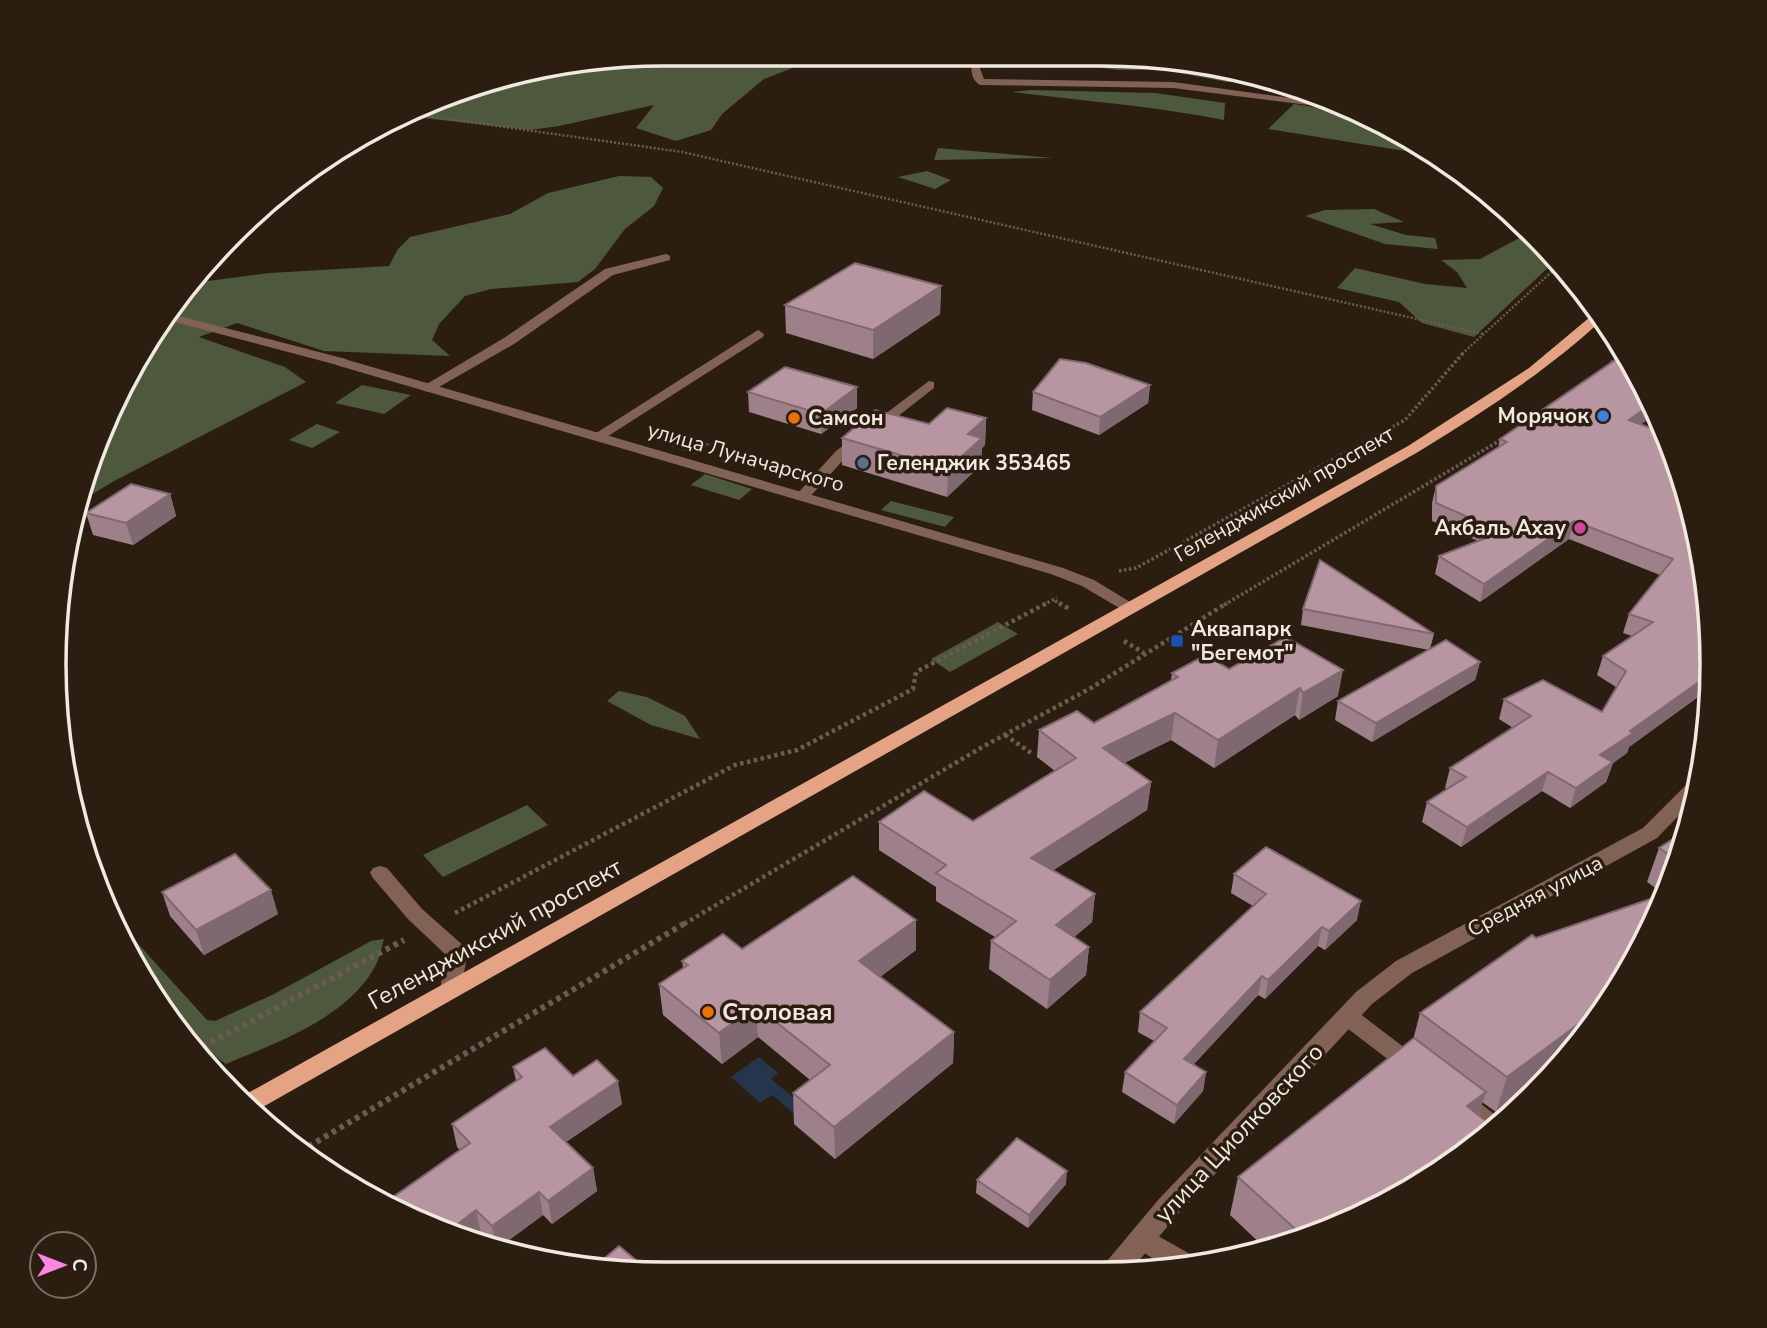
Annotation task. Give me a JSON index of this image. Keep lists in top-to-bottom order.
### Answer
{
  "streets": {
    "main road": ["Геленджикский проспект"],
    "street": ["улица Луначарского", "Средняя улица", "улица Циолковского"]
  },
  "crossings": [
    ["улица Луначарского", "Геленджикский проспект"],
    ["Средняя улица", "улица Циолковского"]
  ],
  "places": {
    "other": [
      "Морячок",
      "Самсон",
      "Геленджик 353465",
      "Акбаль Ахау",
      "Столовая"
    ],
    "transit": ["Аквапарк \"Бегемот\""]
  },
  "north": "right"
}
